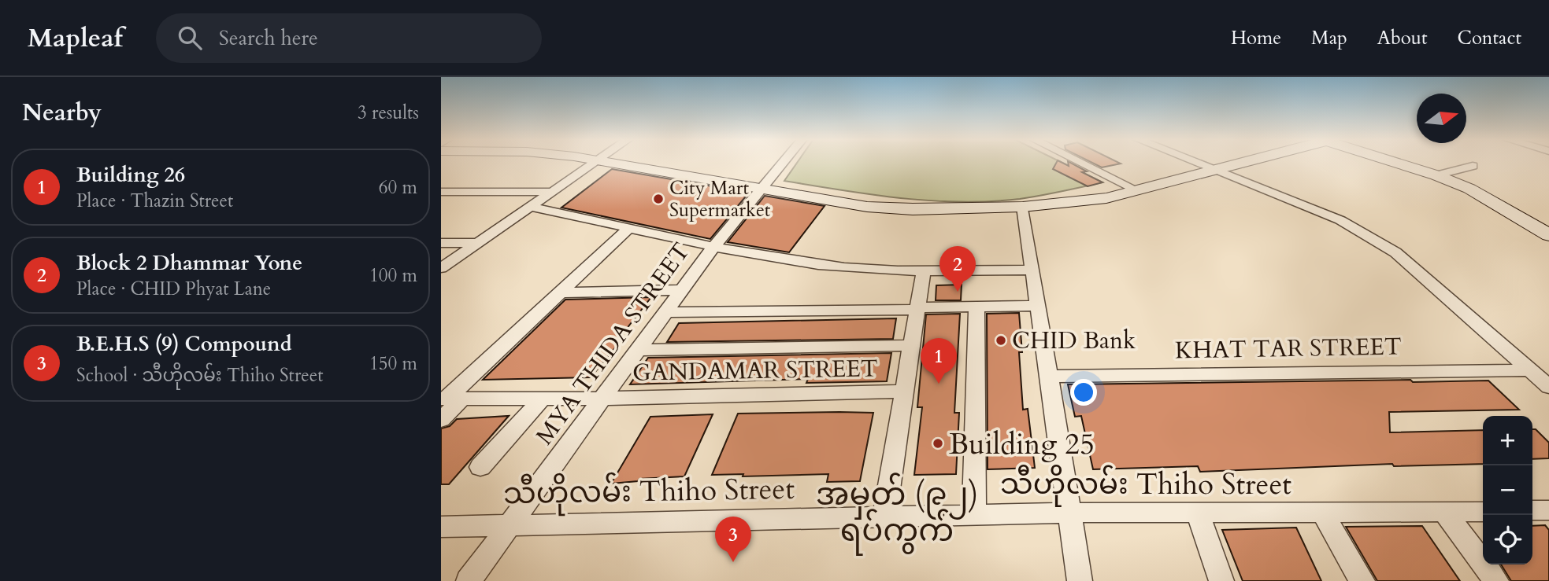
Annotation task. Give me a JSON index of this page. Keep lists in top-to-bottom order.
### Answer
{
  "streets": {
    "street": [
      "MYA THIDA STREET",
      "KHAT TAR STREET",
      "GANDAMAR STREET",
      "သီဟိုလမ်း Thiho Street"
    ]
  },
  "crossings": [
    ["MYA THIDA STREET", "GANDAMAR STREET"],
    ["MYA THIDA STREET", "သီဟိုလမ်း Thiho Street"]
  ],
  "districts": ["အမှတ် (၉၂) ရပ်ကွက်"],
  "places": ["City Mart Supermarket", "CHID Bank", "Building 25"],
  "north": "right",
  "page": {
    "header": "Mapleaf",
    "search": "Search here",
    "nav": [
      "Home",
      "Map",
      "About",
      "Contact"
    ],
    "heading": ["Nearby", "3 results"],
    "list": [
      {
        "mark": "1",
        "name": "Building 26",
        "note": "Place · Thazin Street",
        "value": "60 m"
      },
      {
        "mark": "2",
        "name": "Block 2 Dhammar Yone",
        "note": "Place · CHID Phyat Lane",
        "value": "100 m"
      },
      {
        "mark": "3",
        "name": "B.E.H.S (9) Compound",
        "note": "School · သီဟိုလမ်း Thiho Street",
        "value": "150 m"
      }
    ],
    "pins": ["2", "1", "3"],
    "map_buttons": ["+", "−"]
  }
}
